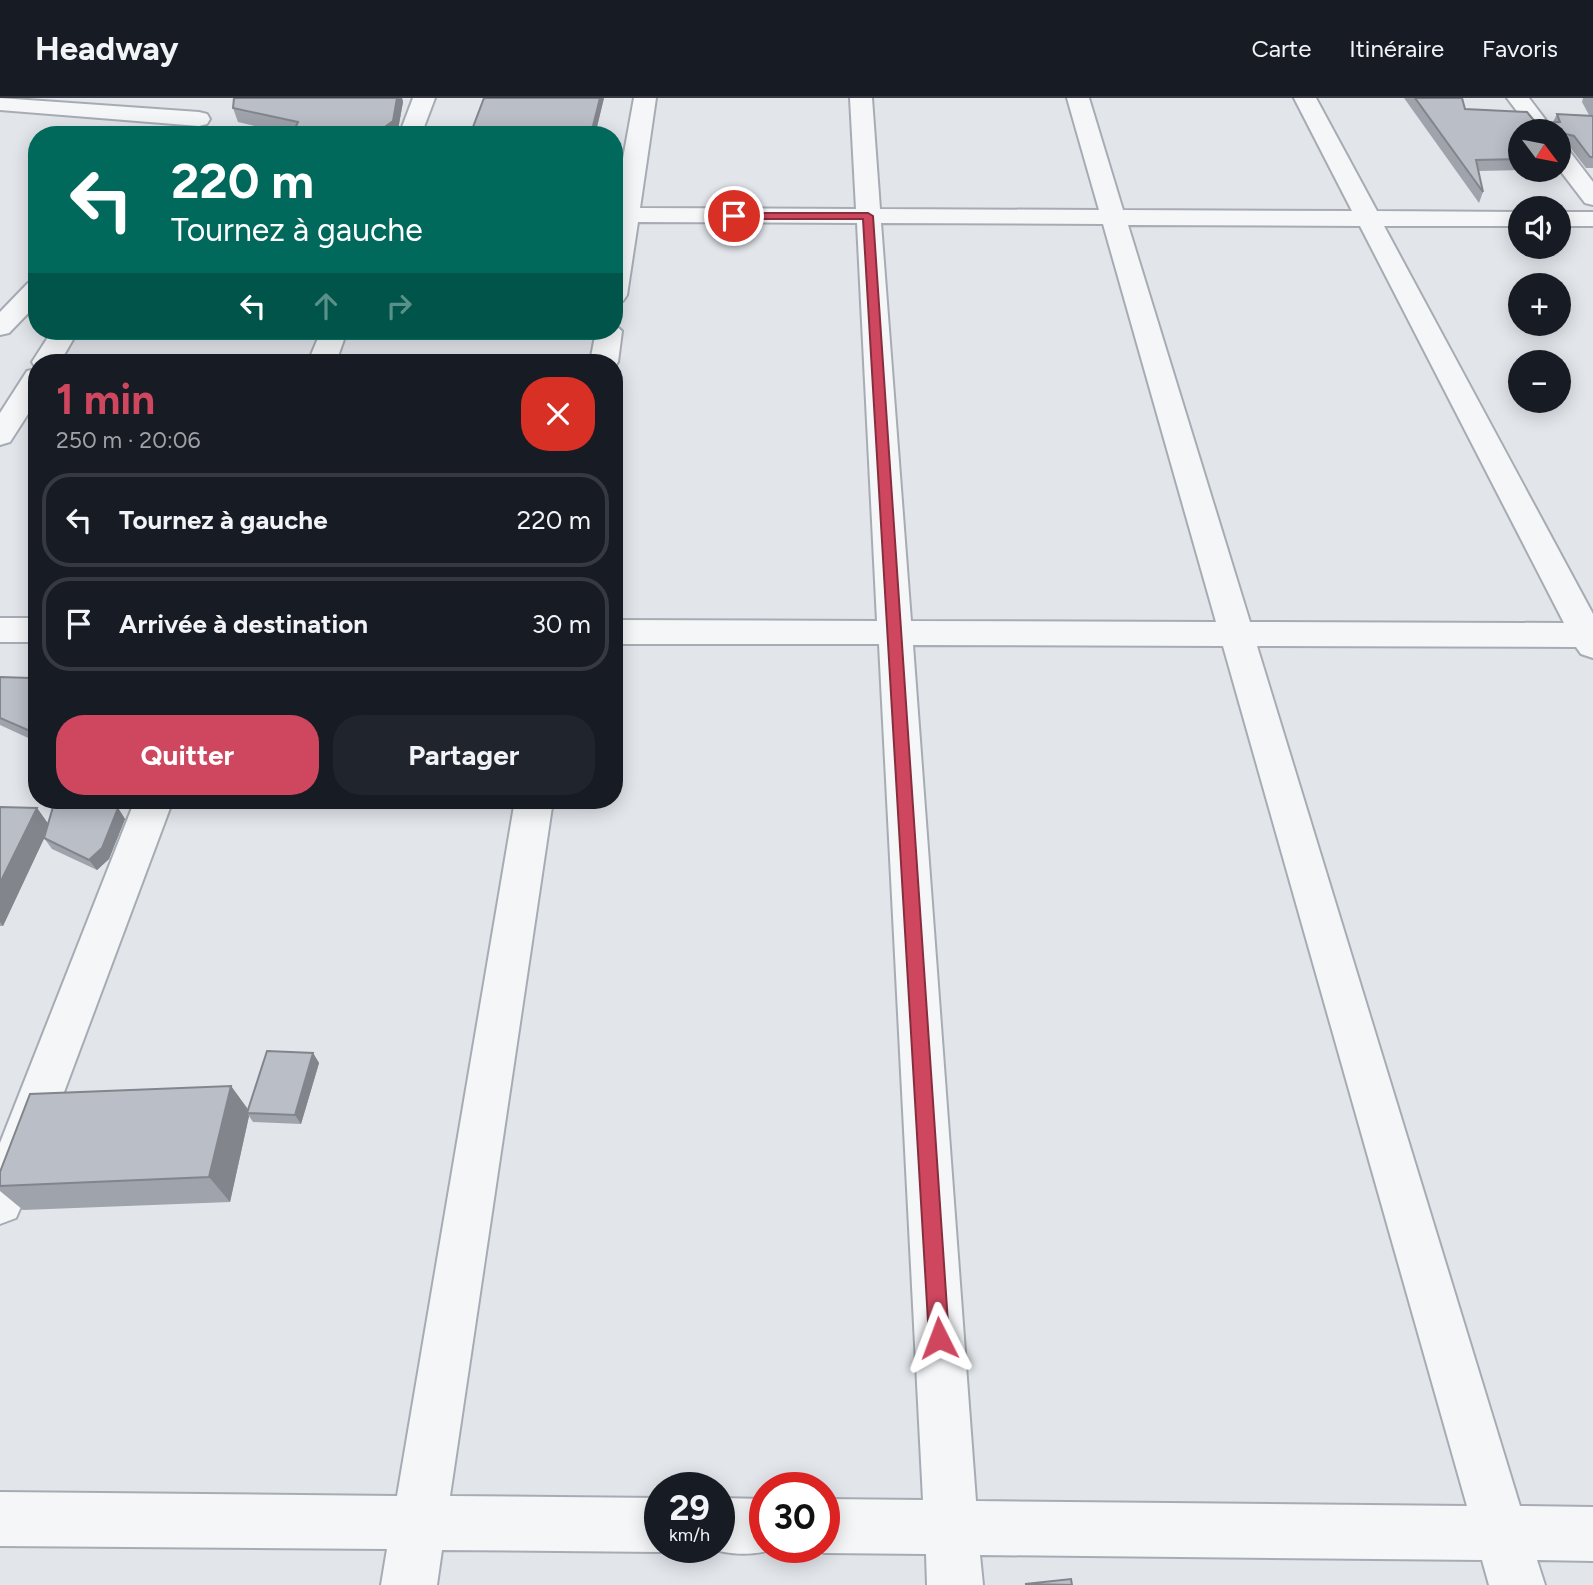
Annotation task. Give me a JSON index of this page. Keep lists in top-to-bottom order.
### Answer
{
  "north": "bottom right",
  "page": {
    "header": "Headway",
    "nav": ["Carte", "Itinéraire", "Favoris"],
    "map_buttons": ["+", "−"],
    "turn": ["220 m", "Tournez à gauche"],
    "heading": ["1 min", "250 m · 20:06"],
    "list": [
      {
        "name": "Tournez à gauche",
        "value": "220 m"
      },
      {
        "name": "Arrivée à destination",
        "value": "30 m"
      }
    ],
    "buttons": ["Quitter", "Partager"],
    "speed": "29 km/h",
    "limit": "30"
  }
}
